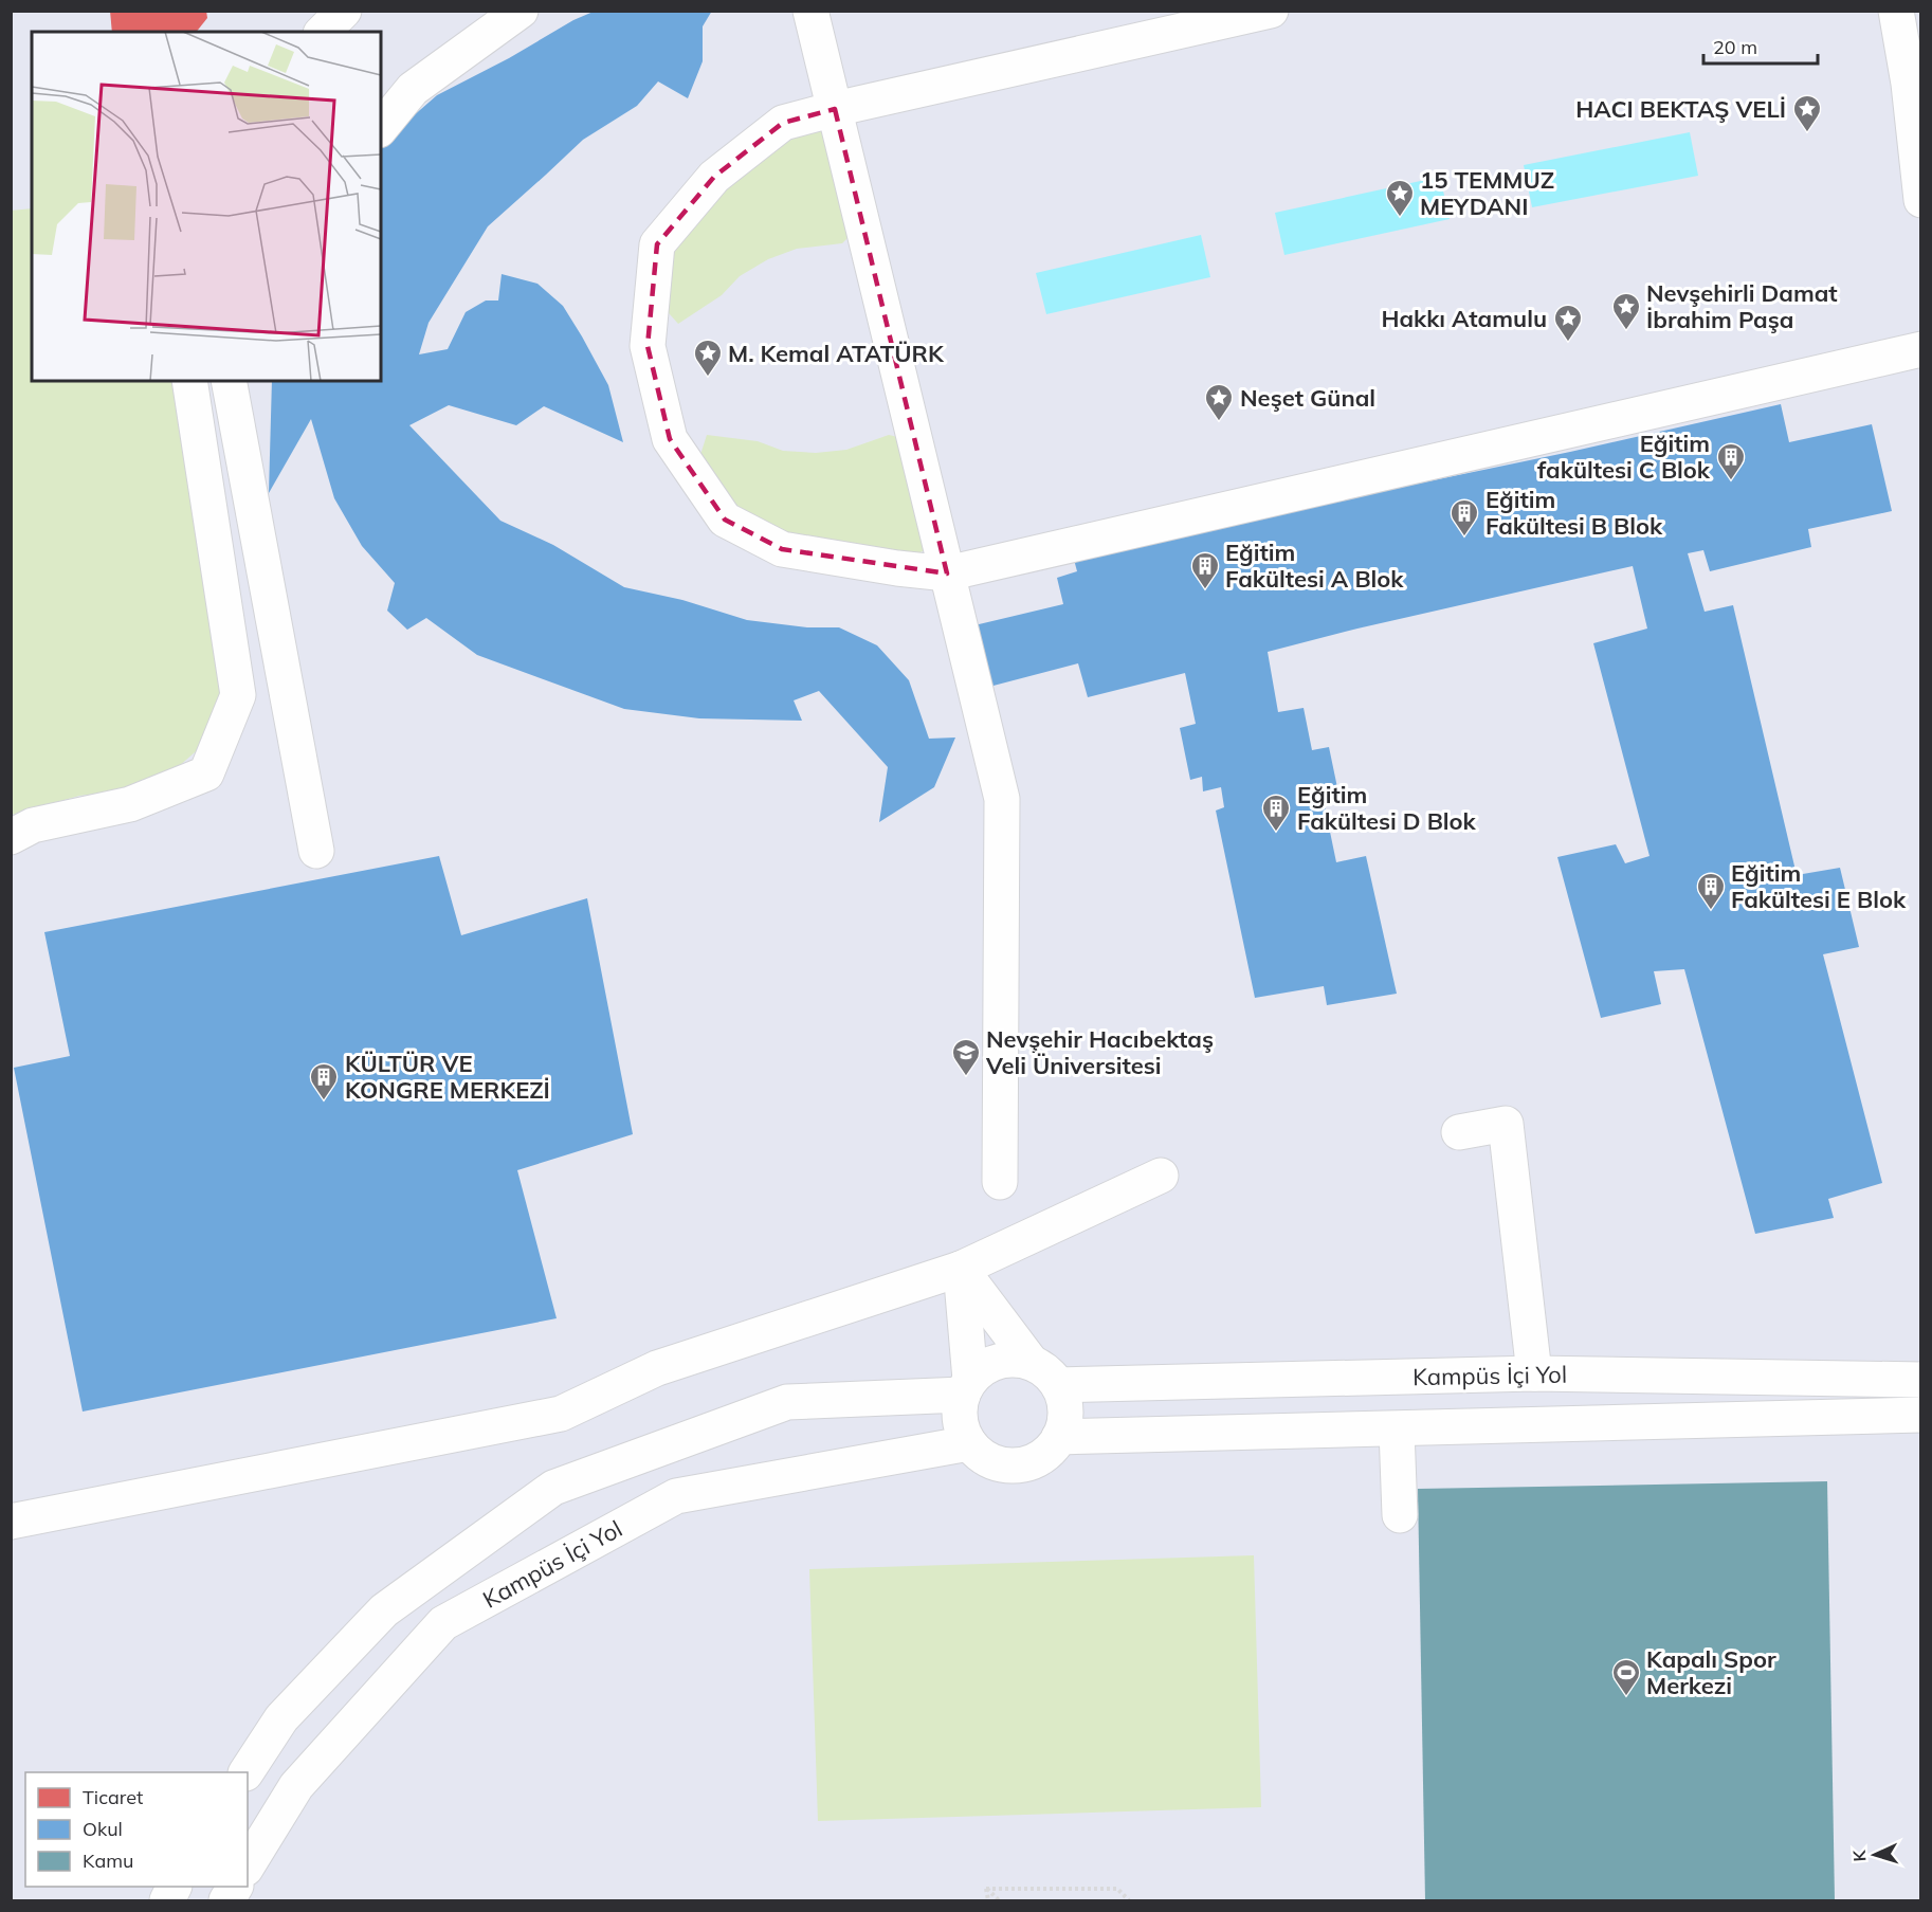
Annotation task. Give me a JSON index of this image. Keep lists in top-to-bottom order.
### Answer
{
  "streets": {
    "street": ["Kampüs İçi Yol"]
  },
  "places": {
    "place": [
      "HACI BEKTAŞ VELİ",
      "15 TEMMUZ MEYDANI",
      "Nevşehirli Damat İbrahim Paşa",
      "Hakkı Atamulu",
      "M. Kemal ATATÜRK",
      "Neşet Günal"
    ],
    "building": [
      "Eğitim fakültesi C Blok",
      "Eğitim Fakültesi B Blok",
      "Eğitim Fakültesi A Blok",
      "Eğitim Fakültesi D Blok",
      "Eğitim Fakültesi E Blok",
      "KÜLTÜR VE KONGRE MERKEZİ"
    ],
    "school or university": ["Nevşehir Hacıbektaş Veli Üniversitesi"],
    "sports": ["Kapalı Spor Merkezi"]
  },
  "legend": ["Ticaret", "Okul", "Kamu"],
  "scale_bar": "20 m",
  "north": "left"
}
